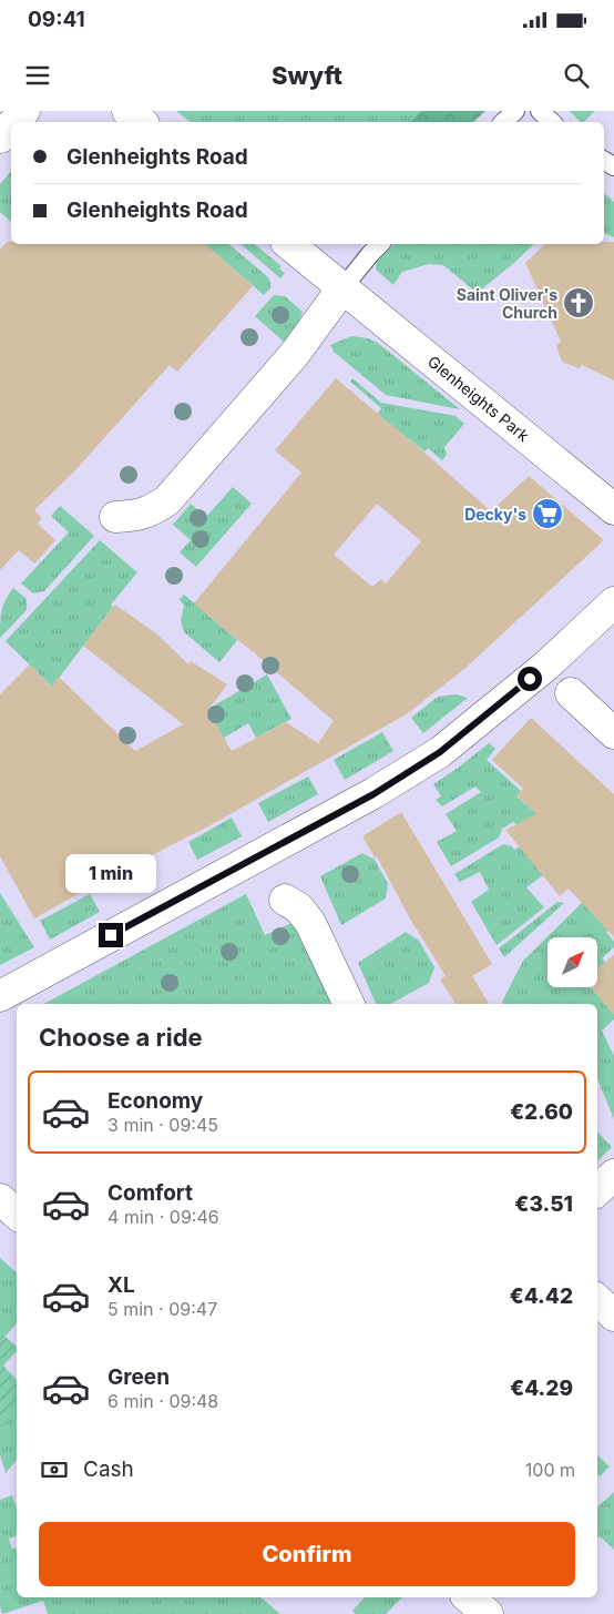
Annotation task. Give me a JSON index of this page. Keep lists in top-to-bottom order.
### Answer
{
  "streets": {
    "street": ["Glenheights Park"]
  },
  "places": {
    "church": ["Saint Oliver's Church"],
    "supermarket": ["Decky's"]
  },
  "north": "top right",
  "page": {
    "status": "09:41",
    "header": "Swyft",
    "banner": ["Glenheights Road", "Glenheights Road"],
    "bubble": "1 min",
    "heading": "Choose a ride",
    "list": [
      {
        "name": "Economy",
        "note": "3 min · 09:45",
        "value": "€2.60"
      },
      {
        "name": "Comfort",
        "note": "4 min · 09:46",
        "value": "€3.51"
      },
      {
        "name": "XL",
        "note": "5 min · 09:47",
        "value": "€4.42"
      },
      {
        "name": "Green",
        "note": "6 min · 09:48",
        "value": "€4.29"
      }
    ],
    "pay": ["Cash", "100 m"],
    "buttons": "Confirm"
  }
}
